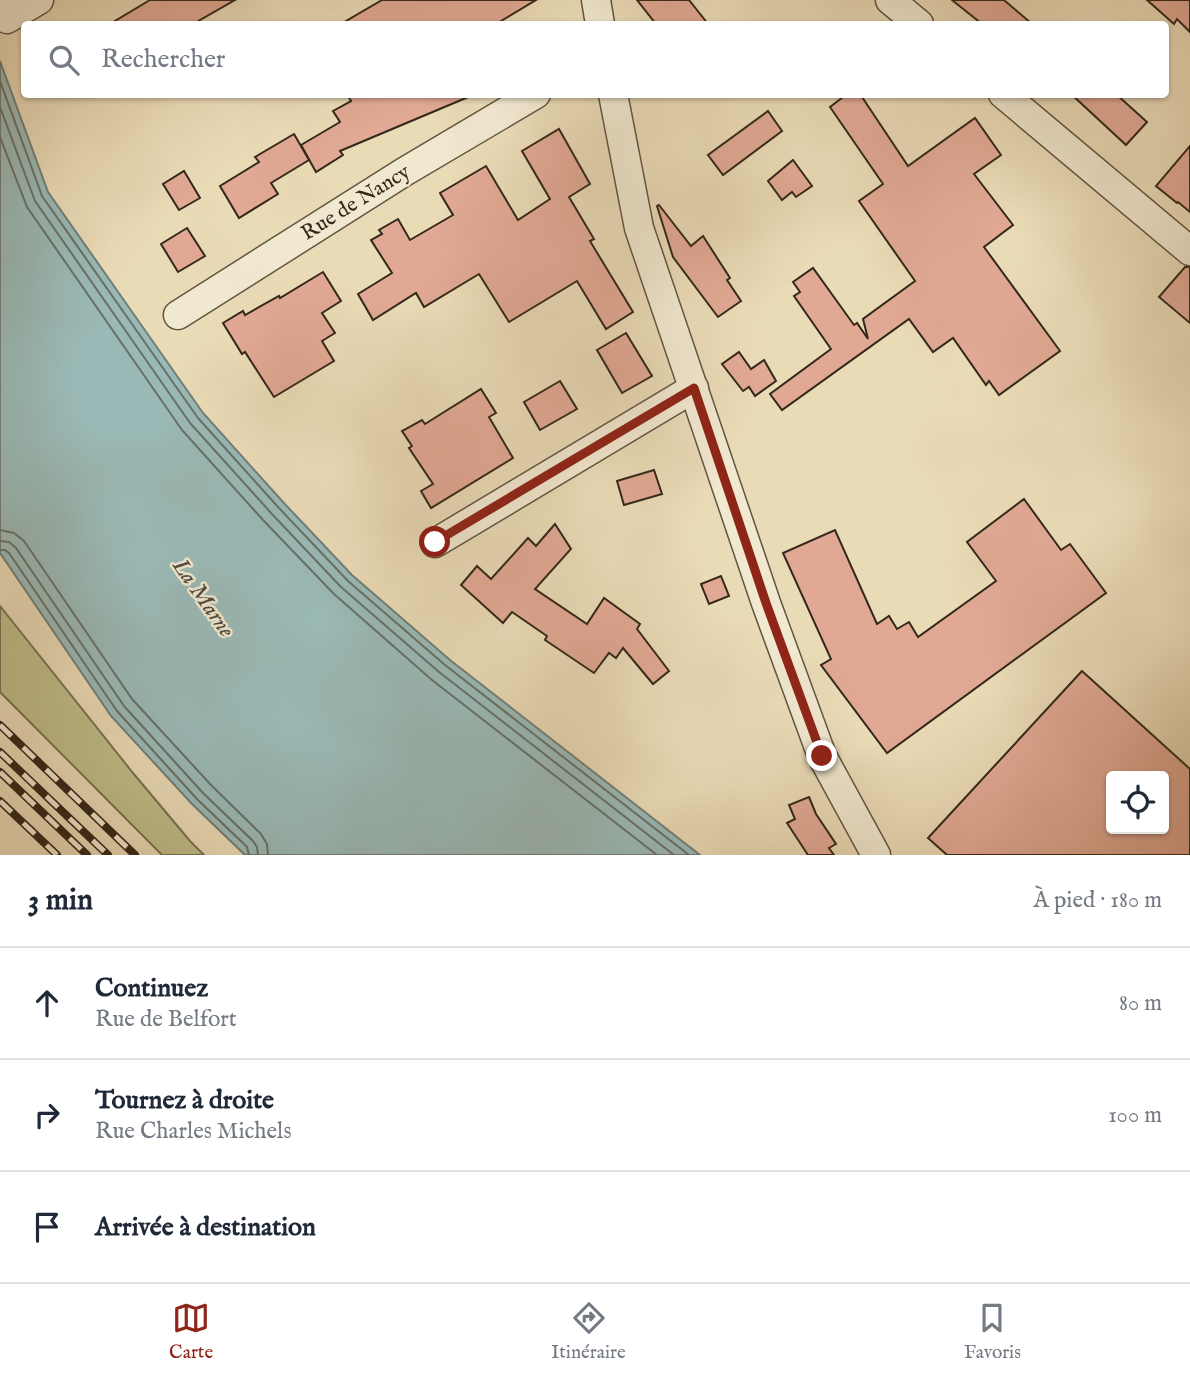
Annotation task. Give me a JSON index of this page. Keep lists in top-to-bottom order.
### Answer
{
  "streets": {
    "street": ["Rue de Nancy"]
  },
  "water": ["La Marne"],
  "page": {
    "search": "Rechercher",
    "heading": ["3 min", "À pied · 180 m"],
    "list": [
      ["Continuez", "Rue de Belfort", "80 m"],
      ["Tournez à droite", "Rue Charles Michels", "100 m"],
      "Arrivée à destination"
    ],
    "nav": ["Carte", "Itinéraire", "Favoris"]
  }
}
